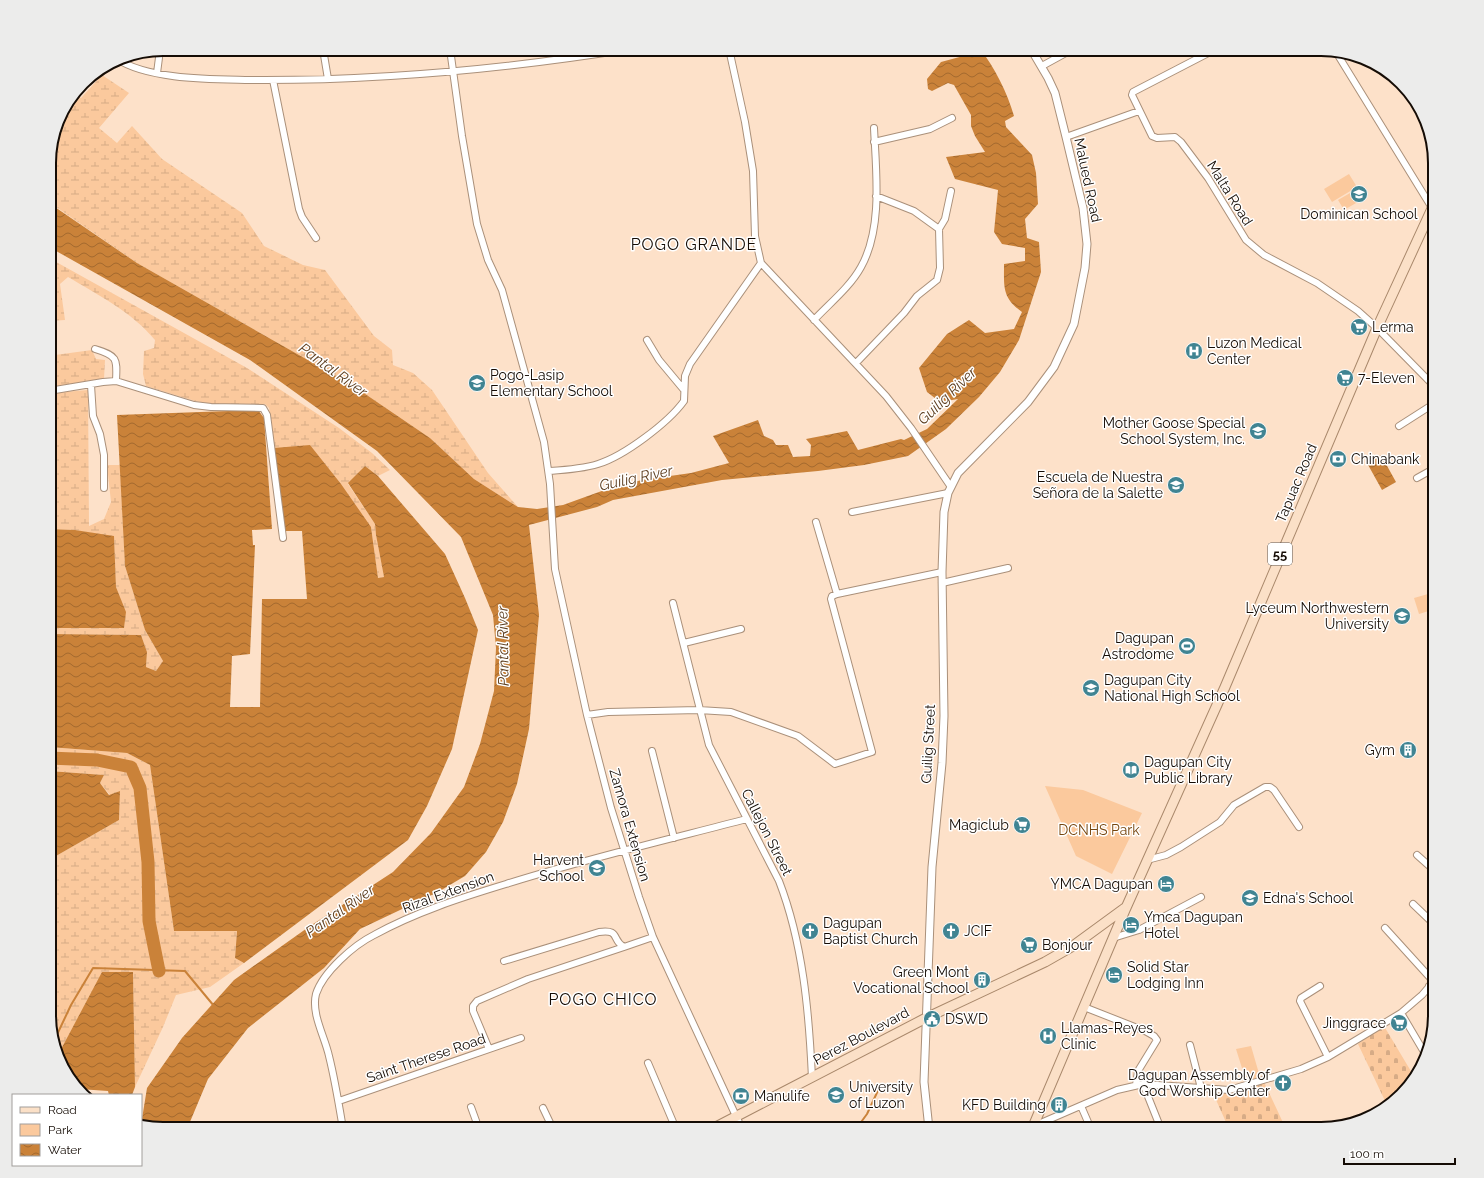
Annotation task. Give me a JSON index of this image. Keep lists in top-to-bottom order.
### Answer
{
  "streets": {
    "main road": ["Tapuac Road", "55", "Perez Boulevard"],
    "street": [
      "Malued Road",
      "Malta Road",
      "Guilig Street",
      "Zamora Extension",
      "Callejon Street",
      "Rizal Extension",
      "Saint Therese Road"
    ]
  },
  "crossings": [
    ["Malued Road", "Guilig Street"],
    ["Malta Road", "Tapuac Road"],
    ["Tapuac Road", "55"],
    ["Tapuac Road", "Perez Boulevard"],
    ["55", "Perez Boulevard"],
    ["Guilig Street", "Perez Boulevard"],
    ["Zamora Extension", "Rizal Extension"],
    ["Zamora Extension", "Perez Boulevard"],
    ["Callejon Street", "Rizal Extension"],
    ["Callejon Street", "Perez Boulevard"],
    ["Rizal Extension", "Saint Therese Road"]
  ],
  "districts": ["POGO GRANDE", "POGO CHICO"],
  "water": ["Pantal River", "Guilig River"],
  "parks": ["DCNHS Park"],
  "places": {
    "school or university": [
      "Dominican School",
      "Pogo-Lasip Elementary School",
      "Mother Goose Special School System, Inc.",
      "Escuela de Nuestra Señora de la Salette",
      "Lyceum Northwestern University",
      "Dagupan City National High School",
      "Harvent School",
      "Edna's School",
      "University of Luzon"
    ],
    "supermarket": [
      "Lerma",
      "7-Eleven",
      "Magiclub",
      "Bonjour",
      "Jinggrace"
    ],
    "hospital": ["Luzon Medical Center", "Llamas-Reyes Clinic"],
    "bank": ["Chinabank", "Manulife"],
    "sports": ["Dagupan Astrodome"],
    "building": ["Gym", "Green Mont Vocational School", "KFD Building"],
    "library": ["Dagupan City Public Library"],
    "hotel": ["YMCA Dagupan", "Ymca Dagupan Hotel", "Solid Star Lodging Inn"],
    "church": ["Dagupan Baptist Church", "JCIF", "Dagupan Assembly of God Worship Center"],
    "public building": ["DSWD"]
  },
  "legend": ["Road", "Park", "Water"],
  "scale_bar": "100 m"
}
